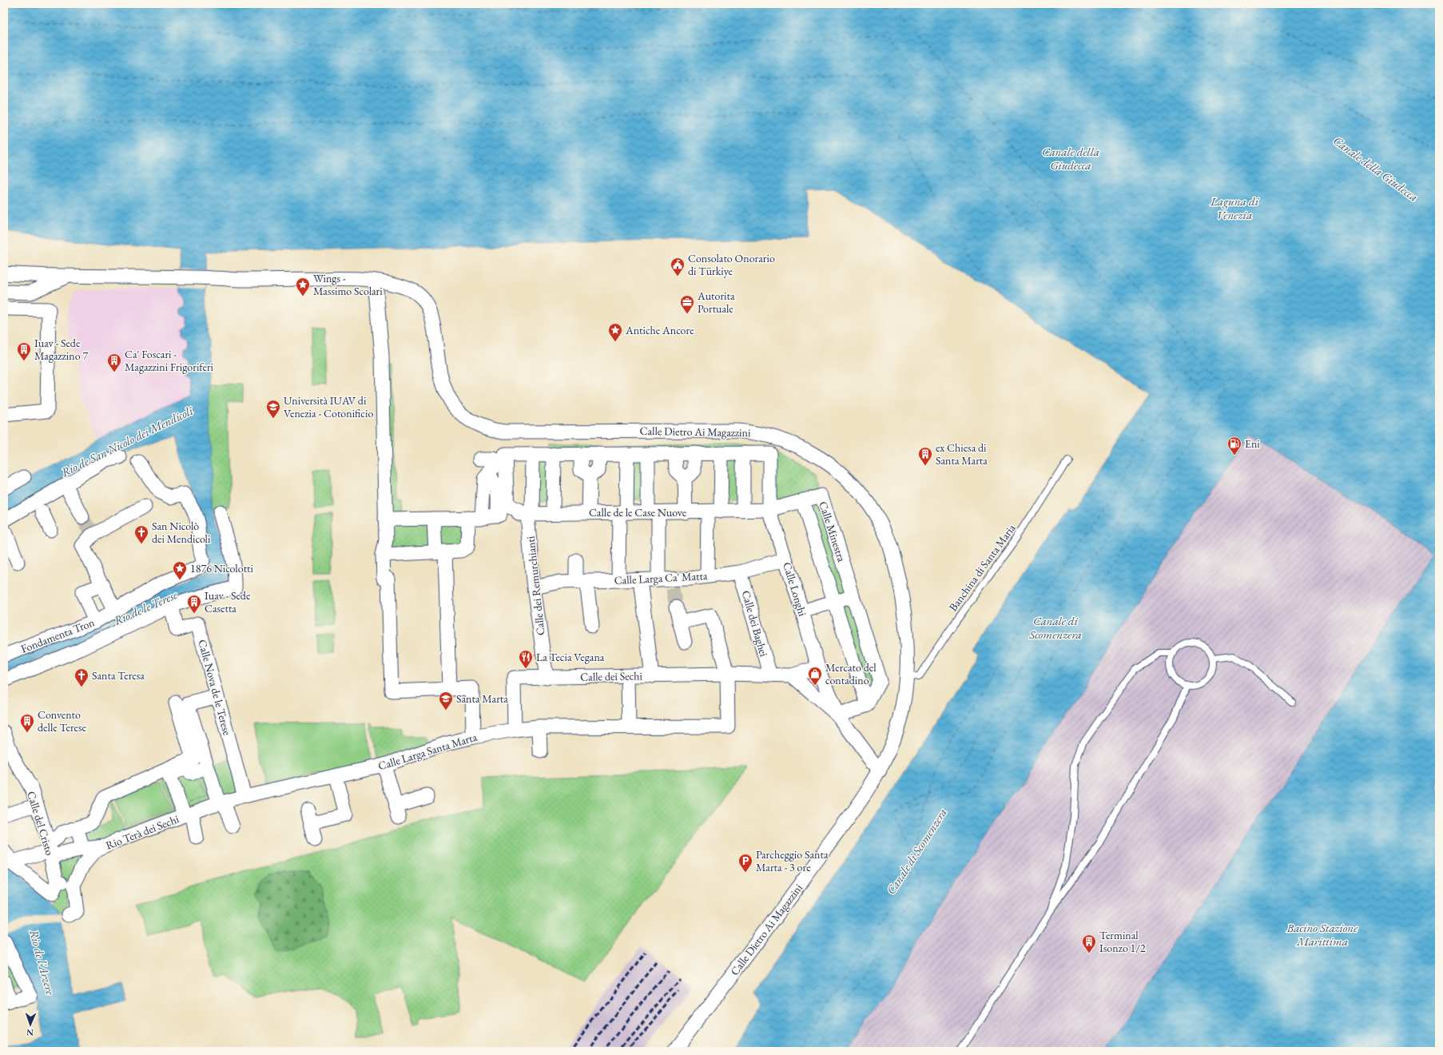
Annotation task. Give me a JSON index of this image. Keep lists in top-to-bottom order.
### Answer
{
  "streets": {
    "street": [
      "Calle Dietro Ai Magazzini",
      "Calle de le Case Nuove",
      "Calle Minestra",
      "Calle Larga Ca' Matta",
      "Calle dei Remurchianti",
      "Calle Longhi",
      "Calle dei Baghei",
      "Fondamenta Tron",
      "Calle dei Sechi",
      "Calle Nova de le Terese",
      "Calle Larga Santa Marta",
      "Calle del Cristo",
      "Rio Terà dei Sechi"
    ],
    "lane": ["Banchina di Santa Maria"]
  },
  "crossings": [
    ["Calle Dietro Ai Magazzini", "Banchina di Santa Maria"],
    ["Calle de le Case Nuove", "Calle Minestra"],
    ["Calle de le Case Nuove", "Calle dei Remurchianti"],
    ["Calle de le Case Nuove", "Calle Longhi"],
    ["Calle Larga Ca' Matta", "Calle dei Remurchianti"],
    ["Calle Larga Ca' Matta", "Calle Longhi"],
    ["Calle Larga Ca' Matta", "Calle dei Baghei"],
    ["Calle dei Remurchianti", "Calle dei Sechi"],
    ["Calle Longhi", "Calle dei Sechi"],
    ["Calle dei Baghei", "Calle dei Sechi"],
    ["Calle dei Sechi", "Calle Larga Santa Marta"],
    ["Calle Nova de le Terese", "Calle Larga Santa Marta"],
    ["Calle Nova de le Terese", "Rio Terà dei Sechi"],
    ["Calle Larga Santa Marta", "Rio Terà dei Sechi"],
    ["Calle del Cristo", "Rio Terà dei Sechi"]
  ],
  "water": [
    "Canale della Giudecca",
    "Laguna di Venezia",
    "Rio de San Nicolo dei Mendicoli",
    "Rio de le Terese",
    "Canale di Scomenzera",
    "Bacino Stazione Marittima",
    "Rio de l'Arzere"
  ],
  "places": {
    "public building": ["Consolato Onorario di Türkiye"],
    "place": ["Wings - Massimo Scolari", "Antiche Ancore", "1876 Nicolotti"],
    "office": ["Autorita Portuale"],
    "building": [
      "Iuav - Sede Magazzino 7",
      "Ca' Foscari - Magazzini Frigoriferi",
      "ex Chiesa di Santa Marta",
      "Iuav - Sede Casetta",
      "Convento delle Terese",
      "Terminal Isonzo 1/2"
    ],
    "school or university": ["Università IUAV di Venezia - Cotonificio", "Santa Marta"],
    "fuel station": ["Eni"],
    "church": ["San Nicolò dei Mendicoli", "Santa Teresa"],
    "restaurant": ["La Tecia Vegana"],
    "shop": ["Mercato del contadino"],
    "parking": ["Parcheggio Santa Marta - 3 ore"]
  },
  "north": "bottom"
}
